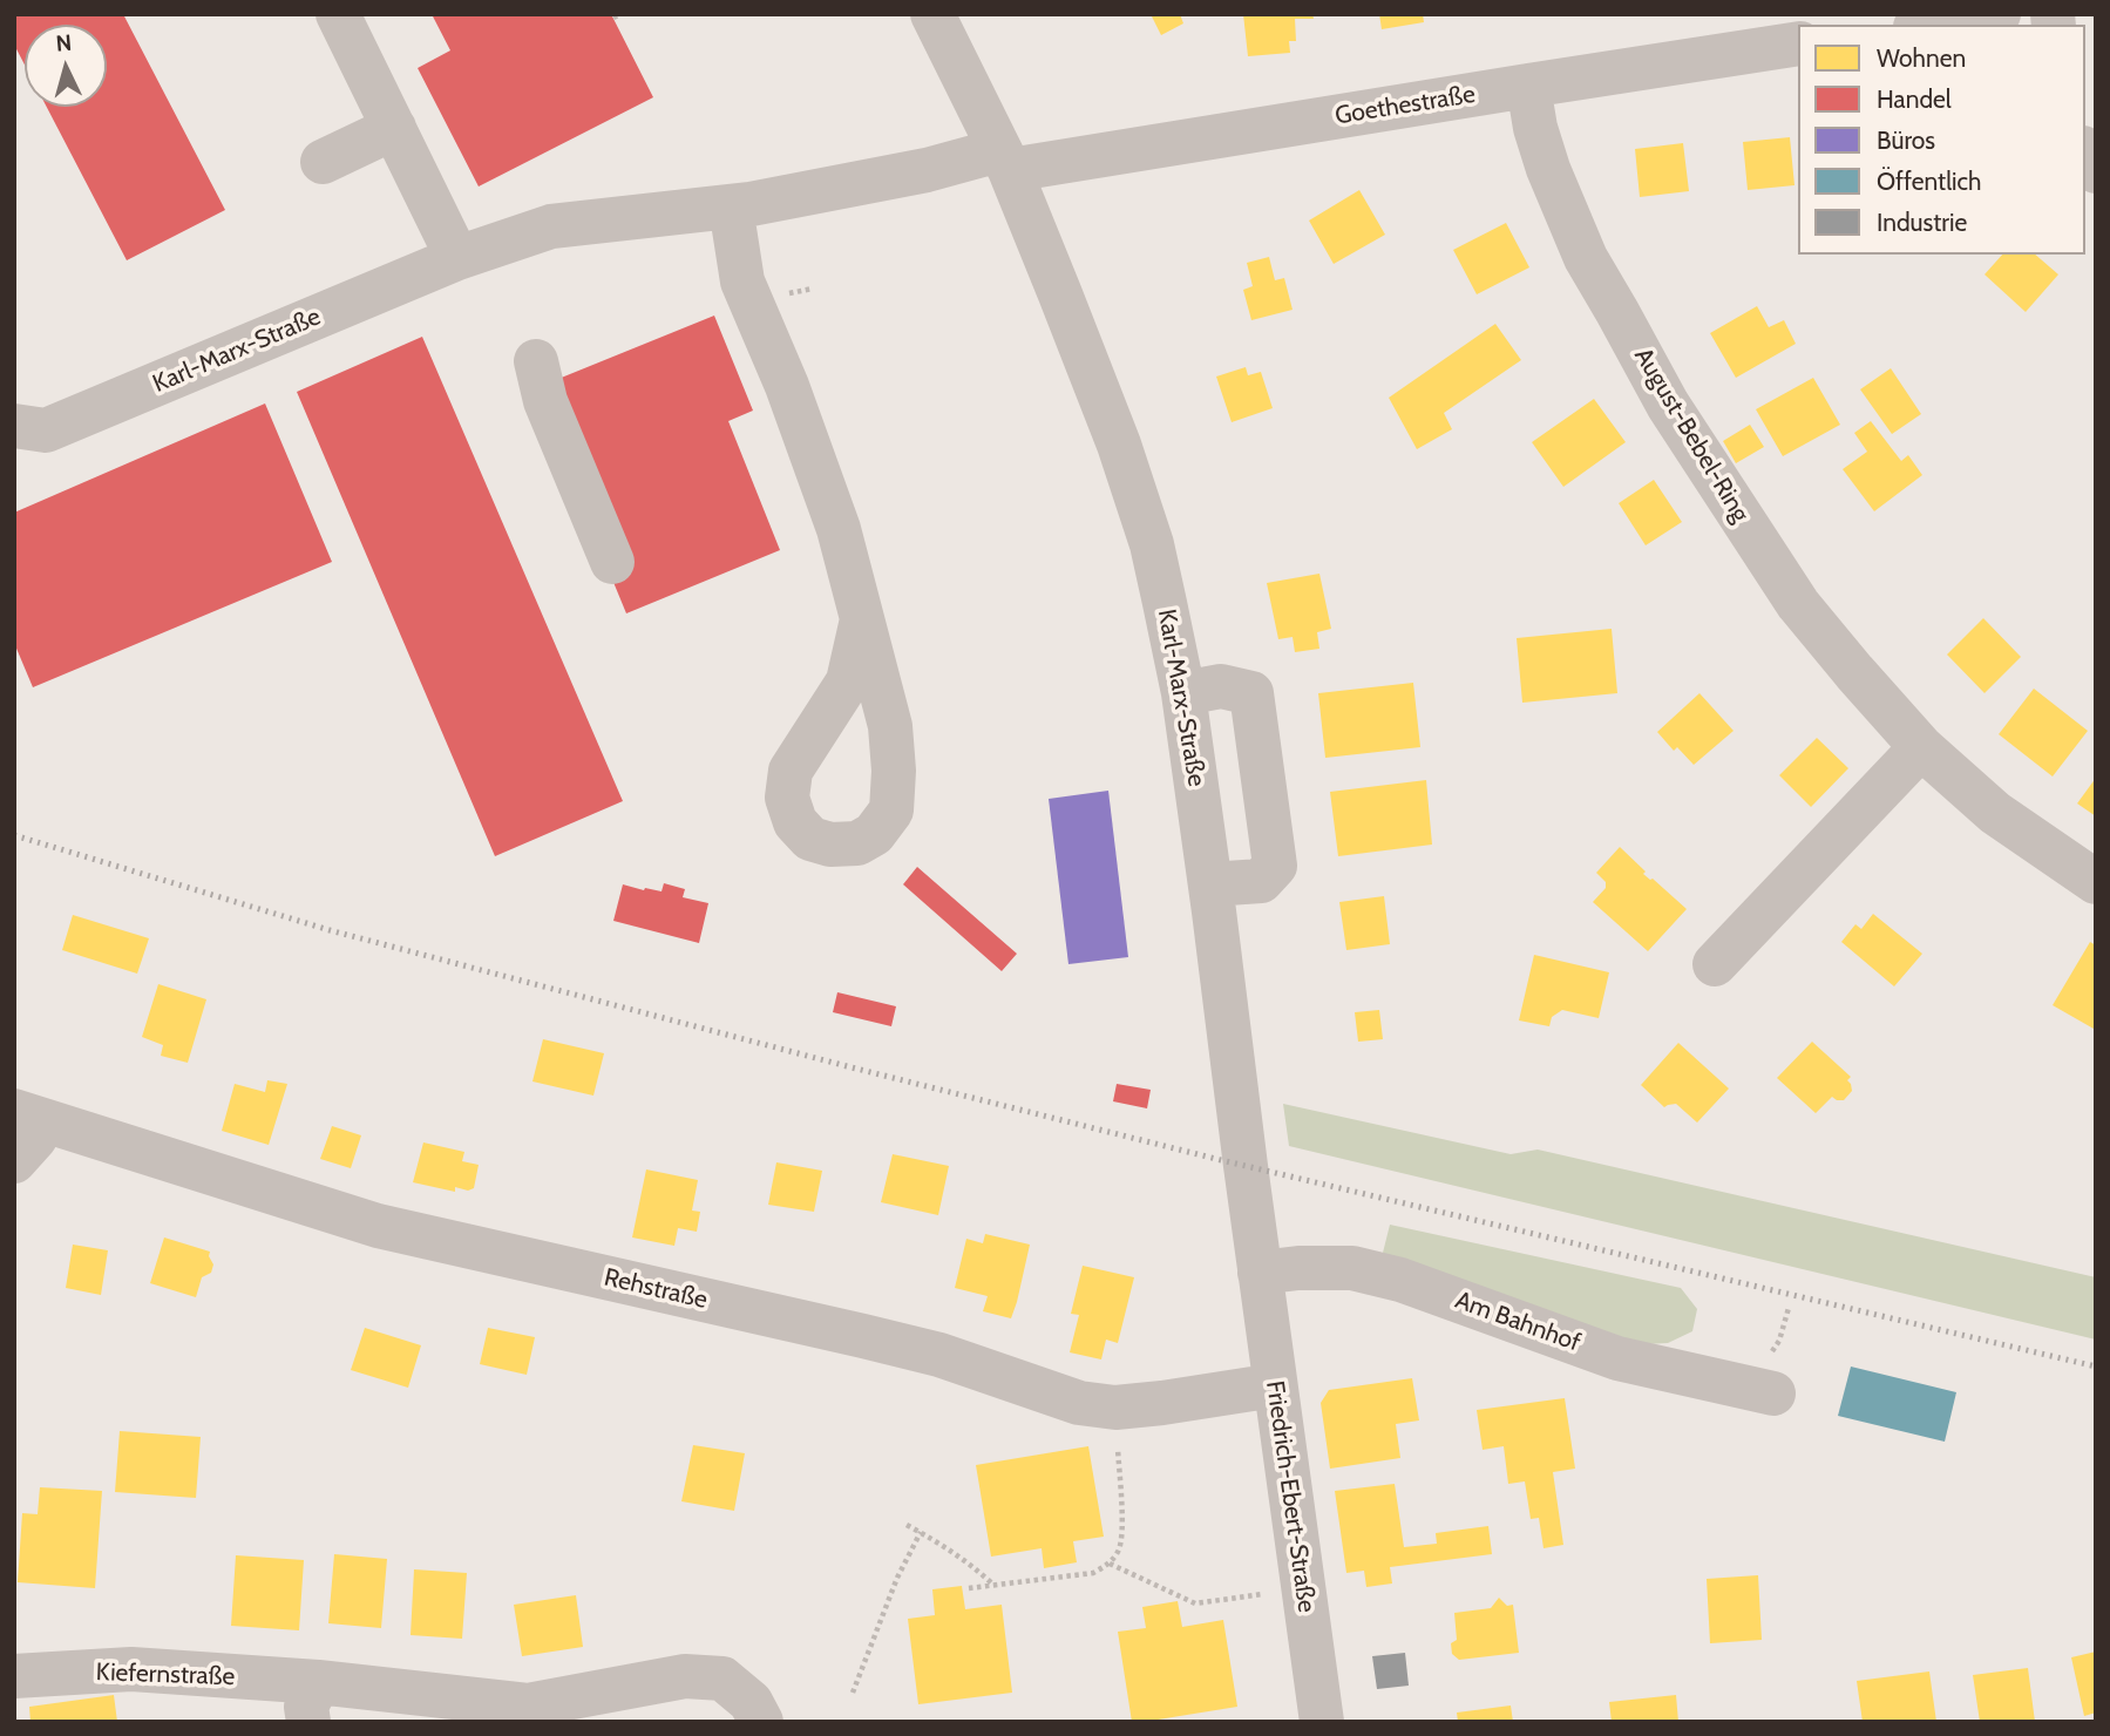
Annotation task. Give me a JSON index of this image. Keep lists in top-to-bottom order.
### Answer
{
  "streets": {
    "street": [
      "Goethestraße",
      "Karl-Marx-Straße",
      "August-Bebel-Ring",
      "Rehstraße",
      "Am Bahnhof",
      "Friedrich-Ebert-Straße",
      "Kiefernstraße"
    ]
  },
  "crossings": [
    ["Goethestraße", "Karl-Marx-Straße"],
    ["Goethestraße", "August-Bebel-Ring"],
    ["Karl-Marx-Straße", "Am Bahnhof"],
    ["Karl-Marx-Straße", "Friedrich-Ebert-Straße"],
    ["Rehstraße", "Friedrich-Ebert-Straße"],
    ["Am Bahnhof", "Friedrich-Ebert-Straße"]
  ],
  "legend": [
    "Wohnen",
    "Handel",
    "Büros",
    "Öffentlich",
    "Industrie"
  ],
  "north": "top"
}
